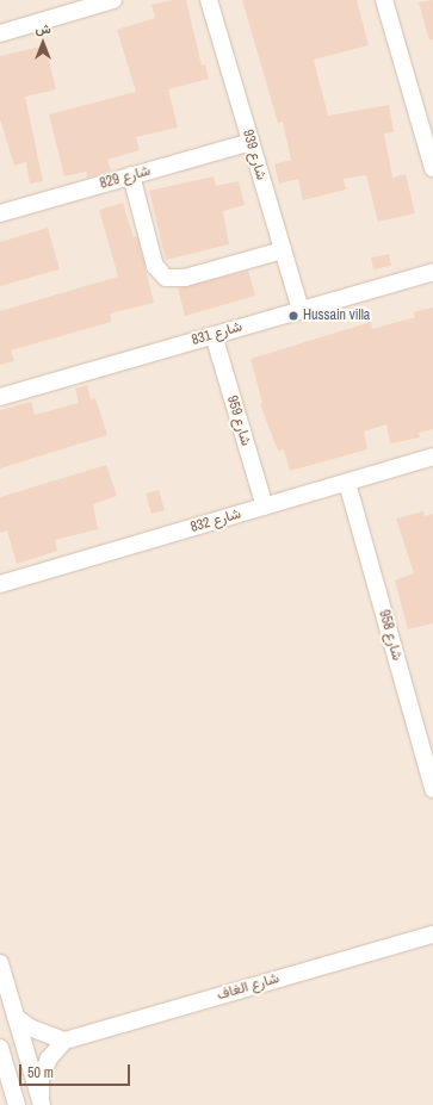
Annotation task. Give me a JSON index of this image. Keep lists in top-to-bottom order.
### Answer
{
  "streets": {
    "street": [
      "شارع 939",
      "شارع 829",
      "شارع 831",
      "شارع 959",
      "شارع 832",
      "شارع 958",
      "شارع الغاف"
    ]
  },
  "crossings": [
    ["شارع 939", "شارع 829"],
    ["شارع 939", "شارع 831"],
    ["شارع 831", "شارع 959"],
    ["شارع 959", "شارع 832"],
    ["شارع 832", "شارع 958"]
  ],
  "places": ["Hussain villa"],
  "scale_bar": "50 m",
  "north": "top"
}
